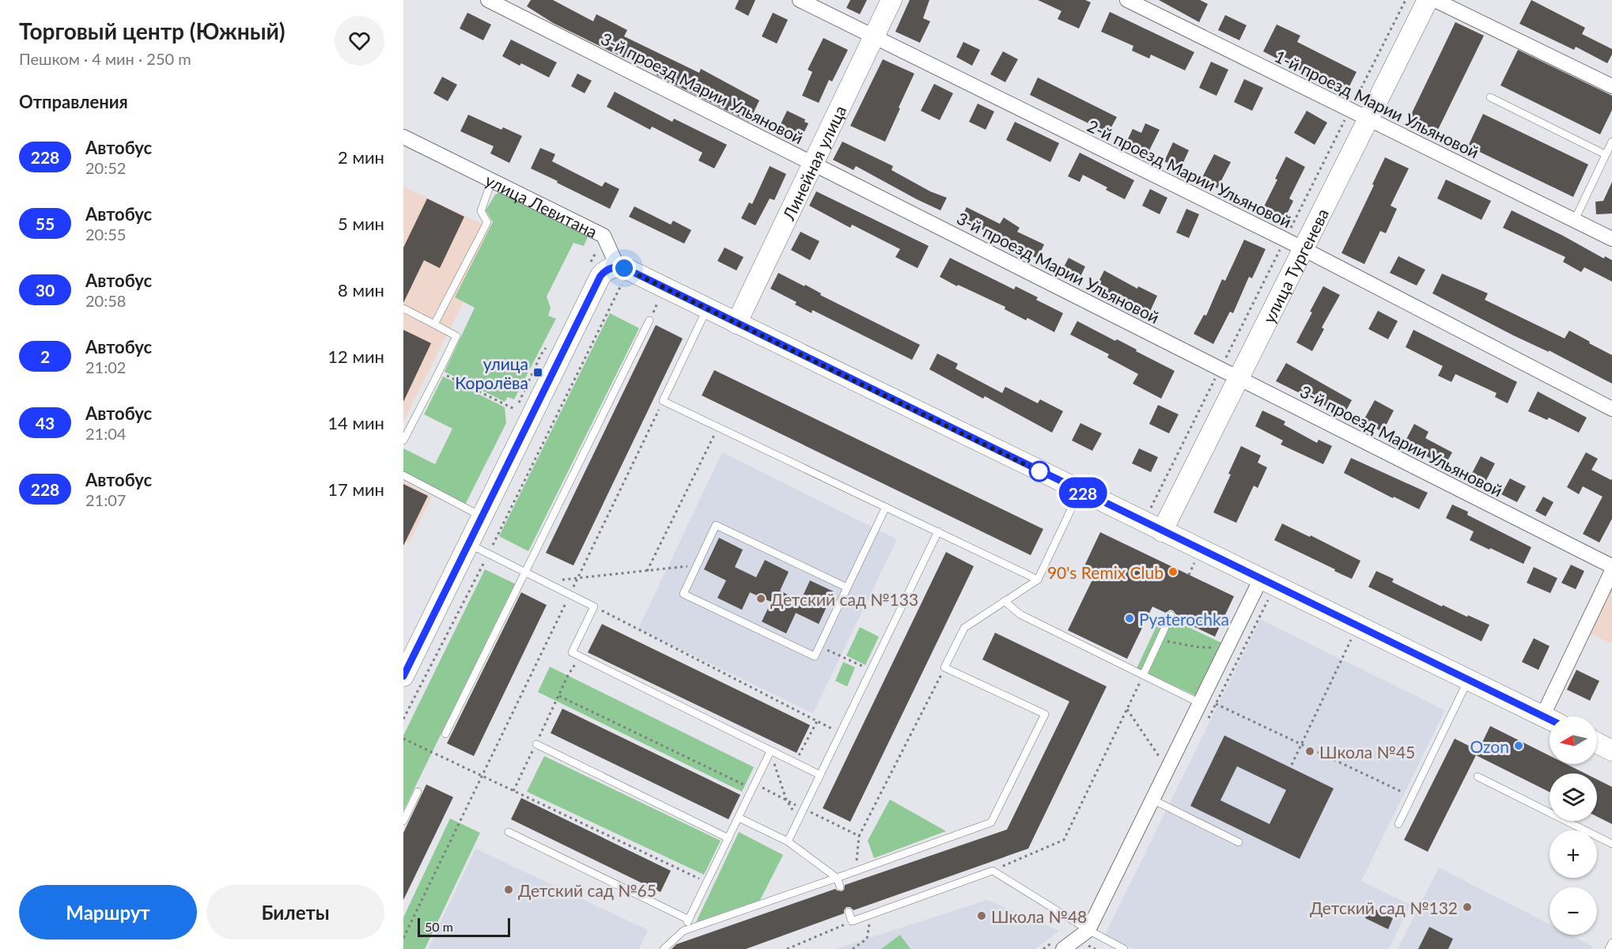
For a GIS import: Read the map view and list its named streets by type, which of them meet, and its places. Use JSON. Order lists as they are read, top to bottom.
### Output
{
  "streets": {
    "main road": ["Линейная улица", "улица Тургенева"],
    "street": [
      "3-й проезд Марии Ульяновой",
      "1-й проезд Марии Ульяновой",
      "2-й проезд Марии Ульяновой",
      "улица Левитана"
    ]
  },
  "crossings": [
    ["3-й проезд Марии Ульяновой", "Линейная улица"],
    ["3-й проезд Марии Ульяновой", "улица Тургенева"],
    ["1-й проезд Марии Ульяновой", "улица Тургенева"],
    ["Линейная улица", "2-й проезд Марии Ульяновой"],
    ["2-й проезд Марии Ульяновой", "улица Тургенева"]
  ],
  "places": {
    "transit": ["улица Королёва"],
    "other": [
      "90's Remix Club",
      "Детский сад №133",
      "Pyaterochka",
      "Ozon",
      "Школа №45",
      "Детский сад №65",
      "Детский сад №132",
      "Школа №48"
    ]
  },
  "lines": ["bus line 228"],
  "scale_bar": "50 m",
  "north": "left",
  "page": {
    "heading": [
      ["Торговый центр (Южный)", "Пешком · 4 мин · 250 m"],
      "Отправления"
    ],
    "on_map": "228",
    "list": [
      {
        "mark": "228",
        "name": "Автобус",
        "note": "20:52",
        "value": "2 мин"
      },
      {
        "mark": "55",
        "name": "Автобус",
        "note": "20:55",
        "value": "5 мин"
      },
      {
        "mark": "30",
        "name": "Автобус",
        "note": "20:58",
        "value": "8 мин"
      },
      {
        "mark": "2",
        "name": "Автобус",
        "note": "21:02",
        "value": "12 мин"
      },
      {
        "mark": "43",
        "name": "Автобус",
        "note": "21:04",
        "value": "14 мин"
      },
      {
        "mark": "228",
        "name": "Автобус",
        "note": "21:07",
        "value": "17 мин"
      }
    ],
    "map_buttons": ["+", "−"],
    "buttons": ["Маршрут", "Билеты"],
    "scale": "50 m"
  }
}
